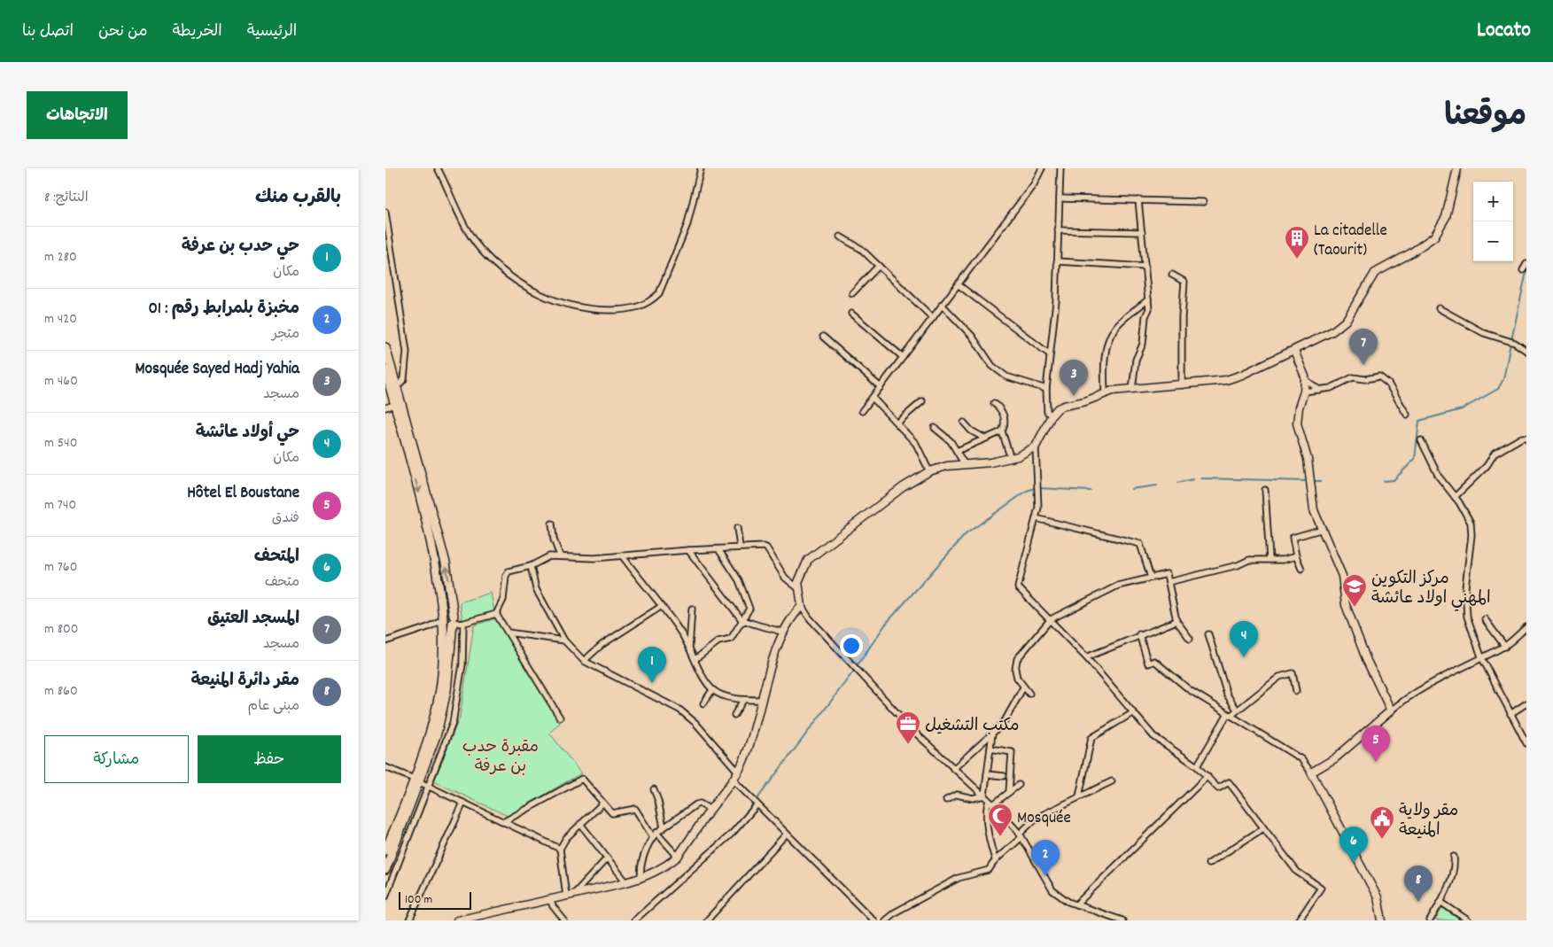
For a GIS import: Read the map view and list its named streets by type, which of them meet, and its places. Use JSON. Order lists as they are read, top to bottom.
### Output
{
  "parks": ["مقبرة حدب بن عرفة"],
  "places": {
    "building": ["La citadelle (Taourit)"],
    "school or university": ["مركز التكوين المهني اولاد عائشة"],
    "office": ["مكتب التشغيل"],
    "mosque": ["Mosquée"],
    "public building": ["مقر ولاية المنيعة"]
  },
  "scale_bar": "100 m",
  "page": {
    "header": "Locato",
    "nav": [
      "الرئيسية",
      "الخريطة",
      "من نحن",
      "اتصل بنا"
    ],
    "title": "موقعنا",
    "buttons": [
      "الاتجاهات",
      ["حفظ", "مشاركة"]
    ],
    "heading": ["بالقرب منك", "النتائج: 8"],
    "map_buttons": ["+", "−"],
    "list": [
      {
        "mark": "1",
        "name": "حي حدب بن عرفة",
        "note": "مكان",
        "value": "280 m"
      },
      {
        "mark": "2",
        "name": "مخبزة بلمرابط رقم : 01",
        "note": "متجر",
        "value": "420 m"
      },
      {
        "mark": "3",
        "name": "Mosquée Sayed Hadj Yahia",
        "note": "مسجد",
        "value": "460 m"
      },
      {
        "mark": "4",
        "name": "حي أولاد عائشة",
        "note": "مكان",
        "value": "540 m"
      },
      {
        "mark": "5",
        "name": "Hôtel El Boustane",
        "note": "فندق",
        "value": "740 m"
      },
      {
        "mark": "6",
        "name": "المتحف",
        "note": "متحف",
        "value": "760 m"
      },
      {
        "mark": "7",
        "name": "المسجد العتيق",
        "note": "مسجد",
        "value": "800 m"
      },
      {
        "mark": "8",
        "name": "مقر دائرة المنيعة",
        "note": "مبنى عام",
        "value": "860 m"
      }
    ],
    "pins": [
      "7",
      "3",
      "4",
      "1",
      "5",
      "6",
      "2",
      "8"
    ],
    "scale": "100 m"
  }
}
